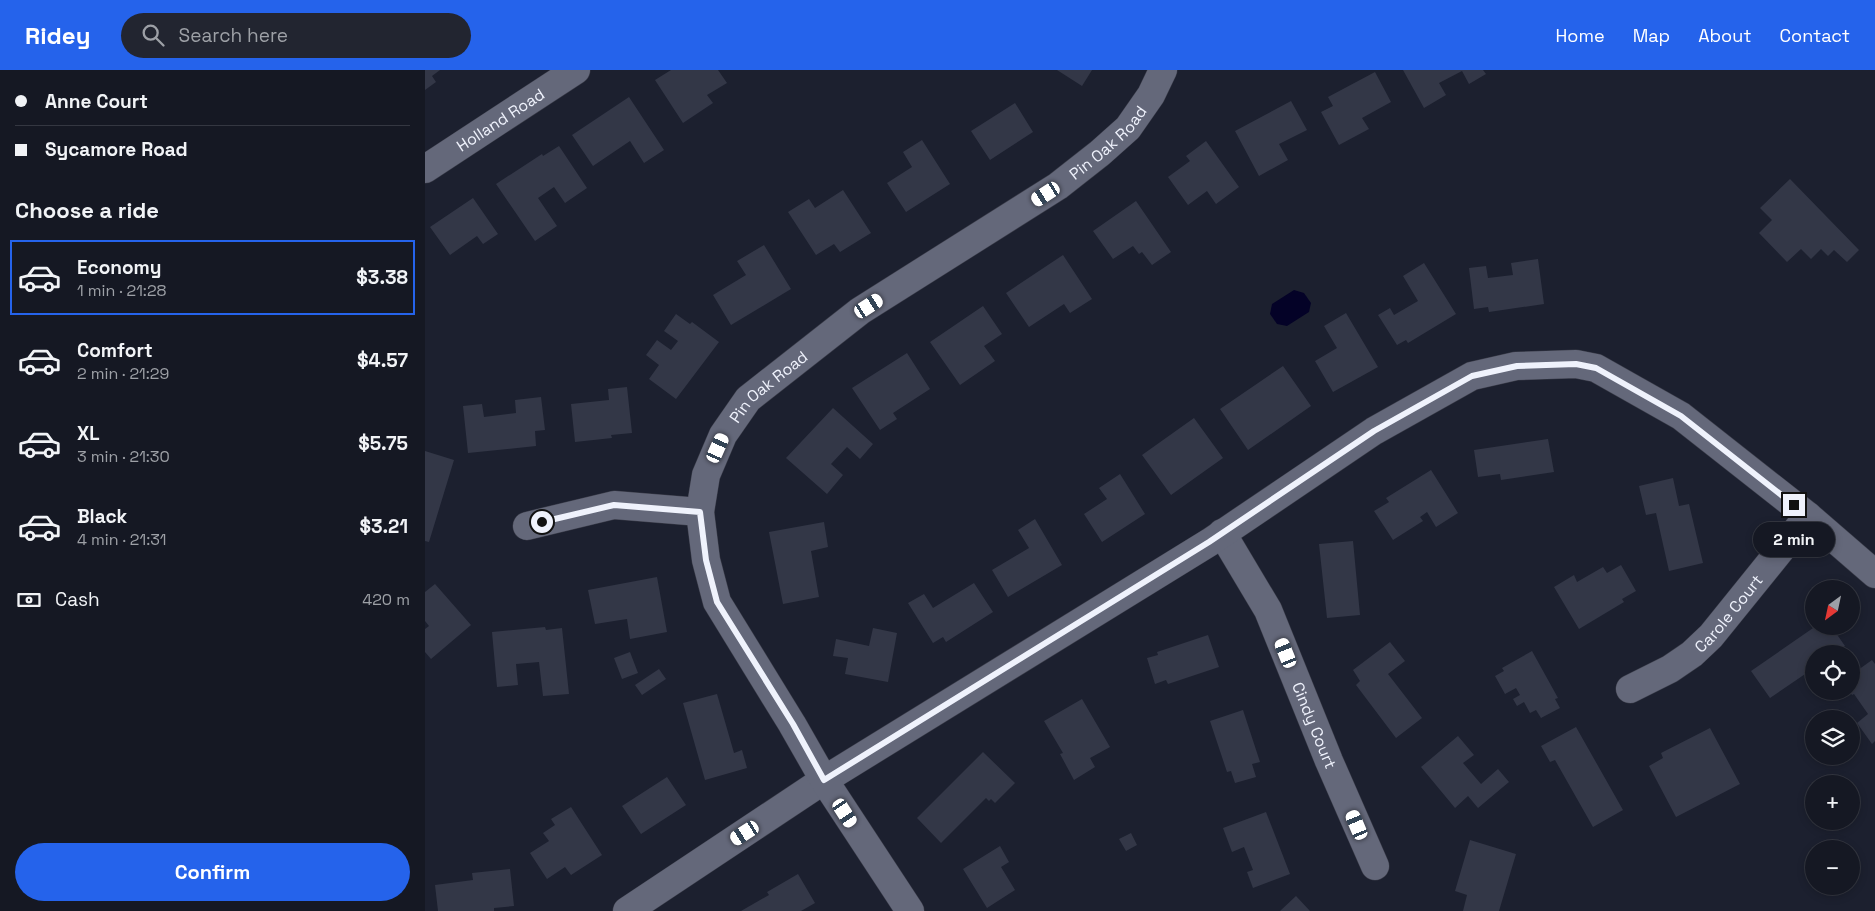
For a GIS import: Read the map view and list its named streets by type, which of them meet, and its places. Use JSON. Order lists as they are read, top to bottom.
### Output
{
  "streets": {
    "street": [
      "Holland Road",
      "Pin Oak Road",
      "Carole Court",
      "Cindy Court"
    ]
  },
  "north": "bottom left",
  "page": {
    "header": "Ridey",
    "search": "Search here",
    "nav": [
      "Home",
      "Map",
      "About",
      "Contact"
    ],
    "banner": ["Anne Court", "Sycamore Road"],
    "heading": "Choose a ride",
    "list": [
      {
        "name": "Economy",
        "note": "1 min · 21:28",
        "value": "$3.38"
      },
      {
        "name": "Comfort",
        "note": "2 min · 21:29",
        "value": "$4.57"
      },
      {
        "name": "XL",
        "note": "3 min · 21:30",
        "value": "$5.75"
      },
      {
        "name": "Black",
        "note": "4 min · 21:31",
        "value": "$3.21"
      }
    ],
    "bubble": "2 min",
    "pay": ["Cash", "420 m"],
    "map_buttons": ["+", "−"],
    "buttons": "Confirm"
  }
}
